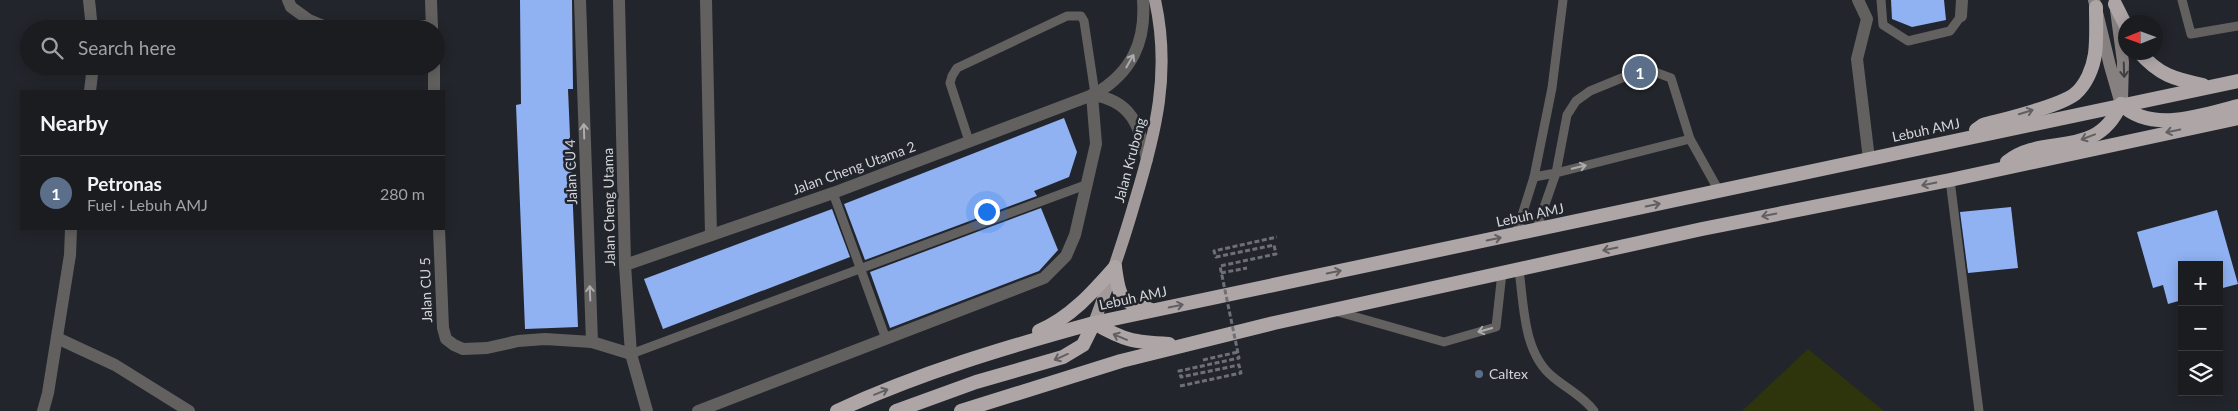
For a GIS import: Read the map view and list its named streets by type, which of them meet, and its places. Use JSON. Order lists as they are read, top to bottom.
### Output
{
  "streets": {
    "highway": ["Lebuh AMJ"],
    "main road": ["Jalan Krubong"],
    "street": [
      "Jalan Cheng Utama 2",
      "Jalan CU 4",
      "Jalan Cheng Utama",
      "Jalan CU 5"
    ]
  },
  "crossings": [
    ["Lebuh AMJ", "Jalan Krubong"],
    ["Jalan Cheng Utama 2", "Jalan Cheng Utama"],
    ["Jalan CU 4", "Jalan CU 5"]
  ],
  "one_way": ["Jalan CU 4"],
  "places": ["Caltex"],
  "north": "left",
  "page": {
    "search": "Search here",
    "pins": "1",
    "heading": "Nearby",
    "list": [
      {
        "mark": "1",
        "name": "Petronas",
        "note": "Fuel · Lebuh AMJ",
        "value": "280 m"
      }
    ],
    "map_buttons": ["+", "−"]
  }
}
